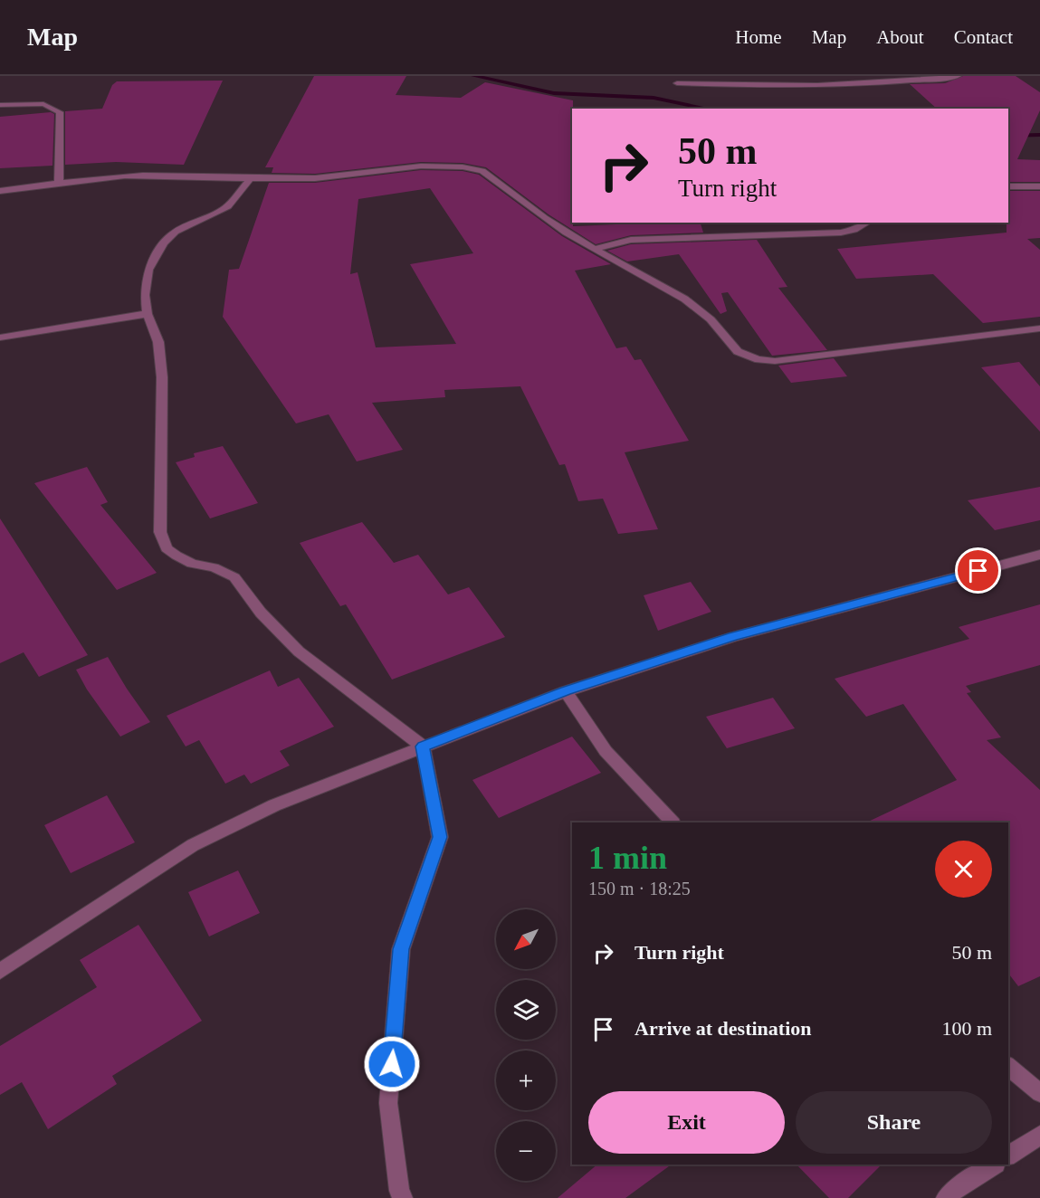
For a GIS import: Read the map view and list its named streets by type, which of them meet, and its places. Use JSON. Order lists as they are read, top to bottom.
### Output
{
  "north": "bottom left",
  "page": {
    "header": "Map",
    "nav": [
      "Home",
      "Map",
      "About",
      "Contact"
    ],
    "turn": ["50 m", "Turn right"],
    "heading": ["1 min", "150 m · 18:25"],
    "map_buttons": ["+", "−"],
    "list": [
      {
        "name": "Turn right",
        "value": "50 m"
      },
      {
        "name": "Arrive at destination",
        "value": "100 m"
      }
    ],
    "buttons": ["Exit", "Share"]
  }
}
